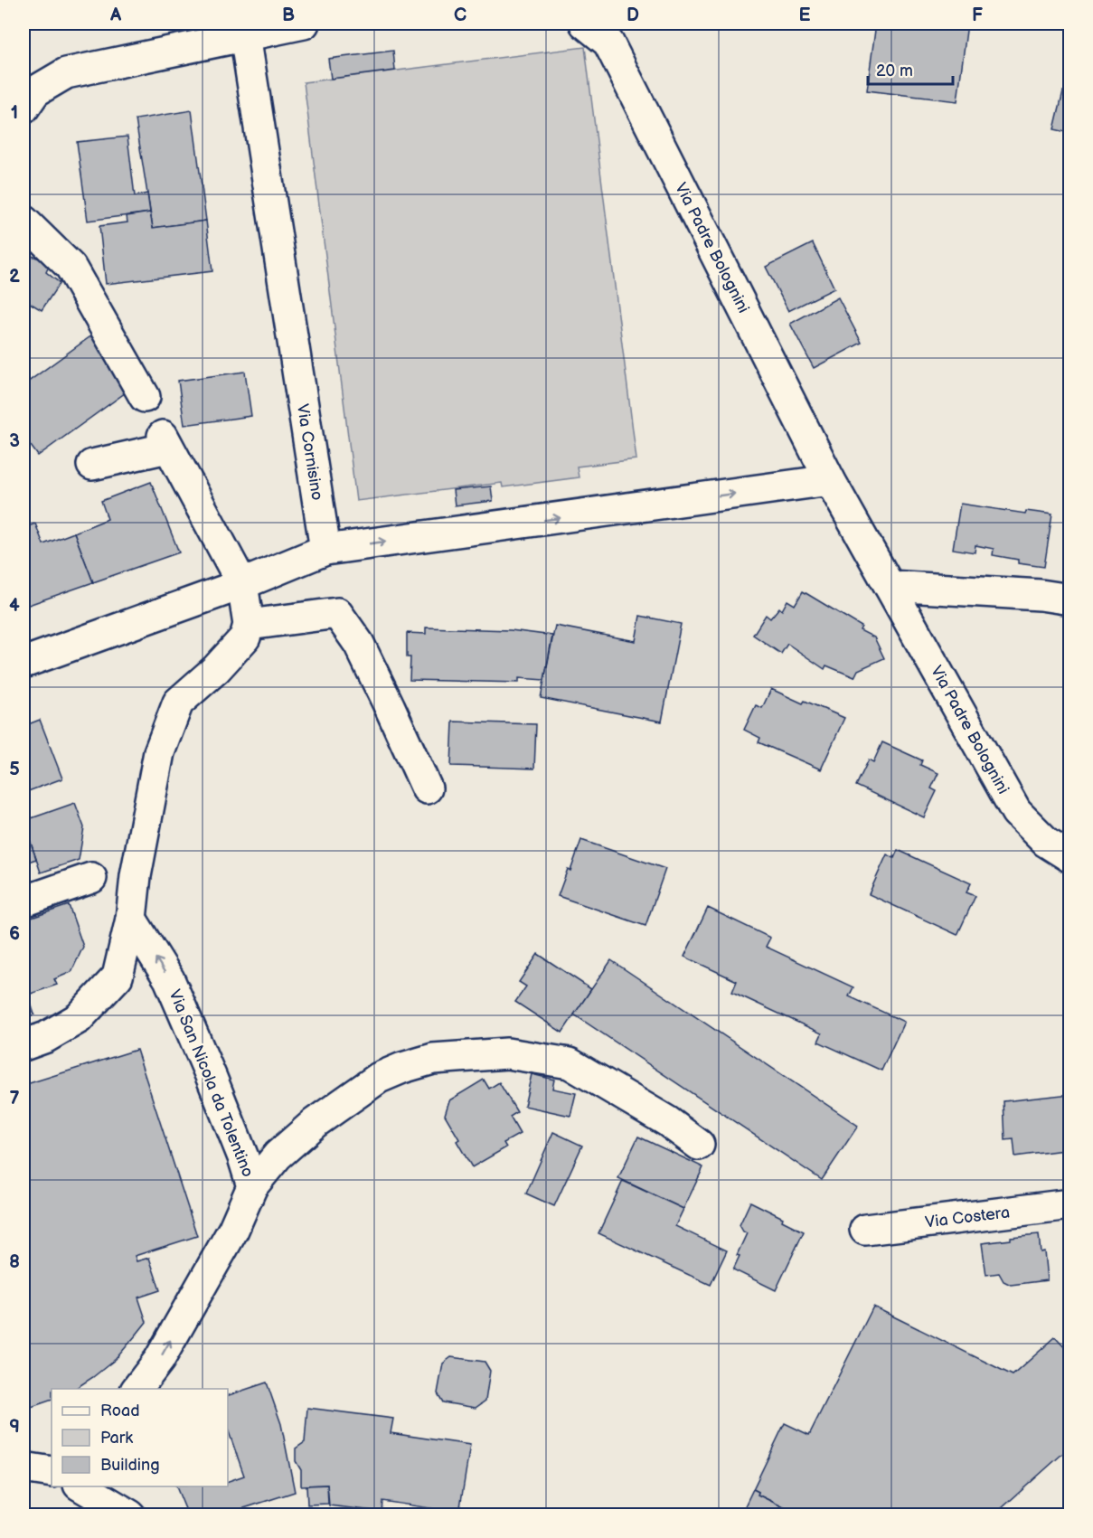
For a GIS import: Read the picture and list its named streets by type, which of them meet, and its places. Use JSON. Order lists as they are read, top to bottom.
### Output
{
  "streets": {
    "street": [
      "Via Padre Bolognini",
      "Via Cornisino",
      "Via San Nicola da Tolentino",
      "Via Costera"
    ]
  },
  "one_way": ["Via San Nicola da Tolentino"],
  "legend": ["Road", "Park", "Building"],
  "scale_bar": "20 m",
  "grid": {
    "columns": [
      "A",
      "B",
      "C",
      "D",
      "E",
      "F"
    ],
    "rows": [
      "1",
      "2",
      "3",
      "4",
      "5",
      "6",
      "7",
      "8",
      "9"
    ]
  }
}
